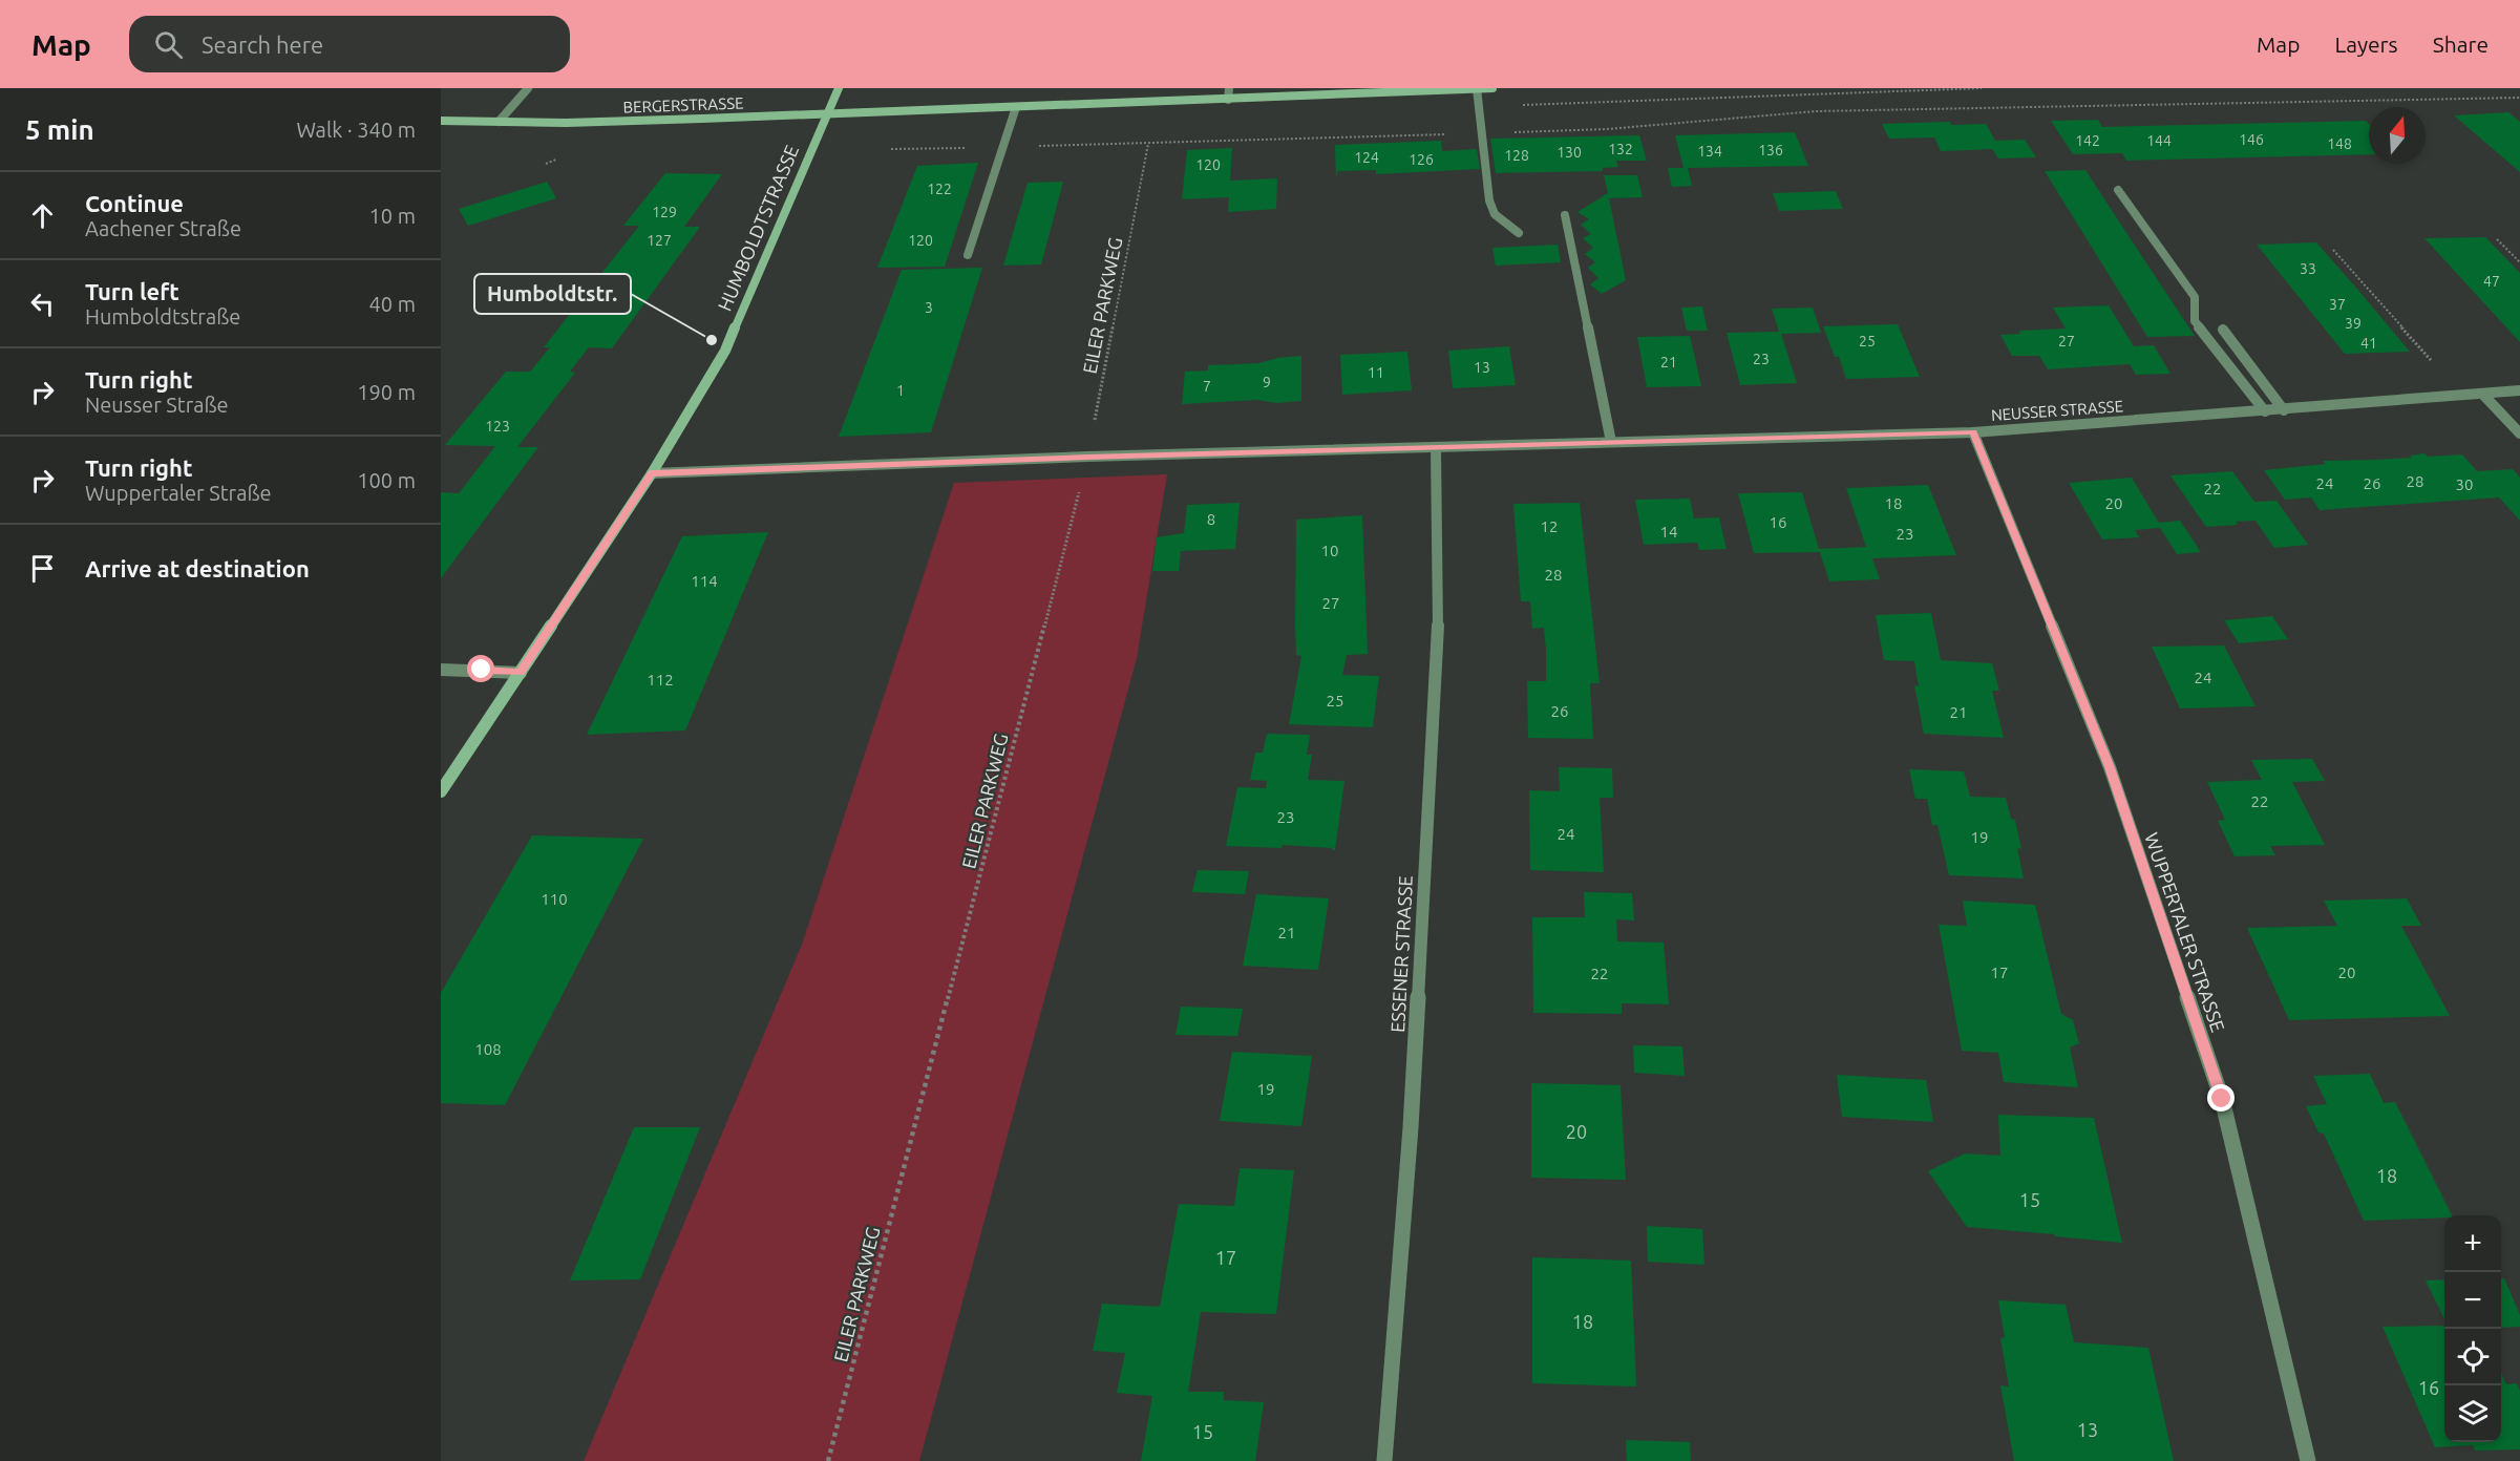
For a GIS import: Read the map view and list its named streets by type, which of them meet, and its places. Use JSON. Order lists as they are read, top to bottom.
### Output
{
  "streets": {
    "street": [
      "BERGERSTRASSE",
      "HUMBOLDTSTRASSE",
      "NEUSSER STRASSE",
      "WUPPERTALER STRASSE",
      "ESSENER STRASSE"
    ],
    "path": ["EILER PARKWEG"]
  },
  "crossings": [
    ["BERGERSTRASSE", "HUMBOLDTSTRASSE"],
    ["HUMBOLDTSTRASSE", "NEUSSER STRASSE"],
    ["EILER PARKWEG", "NEUSSER STRASSE"],
    ["NEUSSER STRASSE", "WUPPERTALER STRASSE"],
    ["NEUSSER STRASSE", "ESSENER STRASSE"]
  ],
  "places": ["Humboldtstr."],
  "house_numbers": [
    "146",
    "142",
    "144",
    "148",
    "132",
    "136",
    "134",
    "130",
    "128",
    "124",
    "126",
    "120",
    "122",
    "129",
    "127",
    "120",
    "33",
    "47",
    "37",
    "3",
    "39",
    "25",
    "27",
    "41",
    "23",
    "21",
    "13",
    "11",
    "9",
    "7",
    "1",
    "123",
    "28",
    "24",
    "26",
    "30",
    "22",
    "18",
    "20",
    "8",
    "16",
    "12",
    "14",
    "23",
    "10",
    "28",
    "114",
    "27",
    "24",
    "112",
    "25",
    "26",
    "21",
    "22",
    "23",
    "24",
    "19",
    "110",
    "21",
    "17",
    "20",
    "22",
    "108",
    "19",
    "20",
    "18",
    "15",
    "17",
    "18",
    "16",
    "13",
    "15"
  ],
  "north": "top",
  "page": {
    "header": "Map",
    "search": "Search here",
    "nav": ["Map", "Layers", "Share"],
    "heading": ["5 min", "Walk · 340 m"],
    "list": [
      ["Continue", "Aachener Straße", "10 m"],
      ["Turn left", "Humboldtstraße", "40 m"],
      ["Turn right", "Neusser Straße", "190 m"],
      ["Turn right", "Wuppertaler Straße", "100 m"],
      "Arrive at destination"
    ],
    "map_buttons": ["+", "−"]
  }
}
